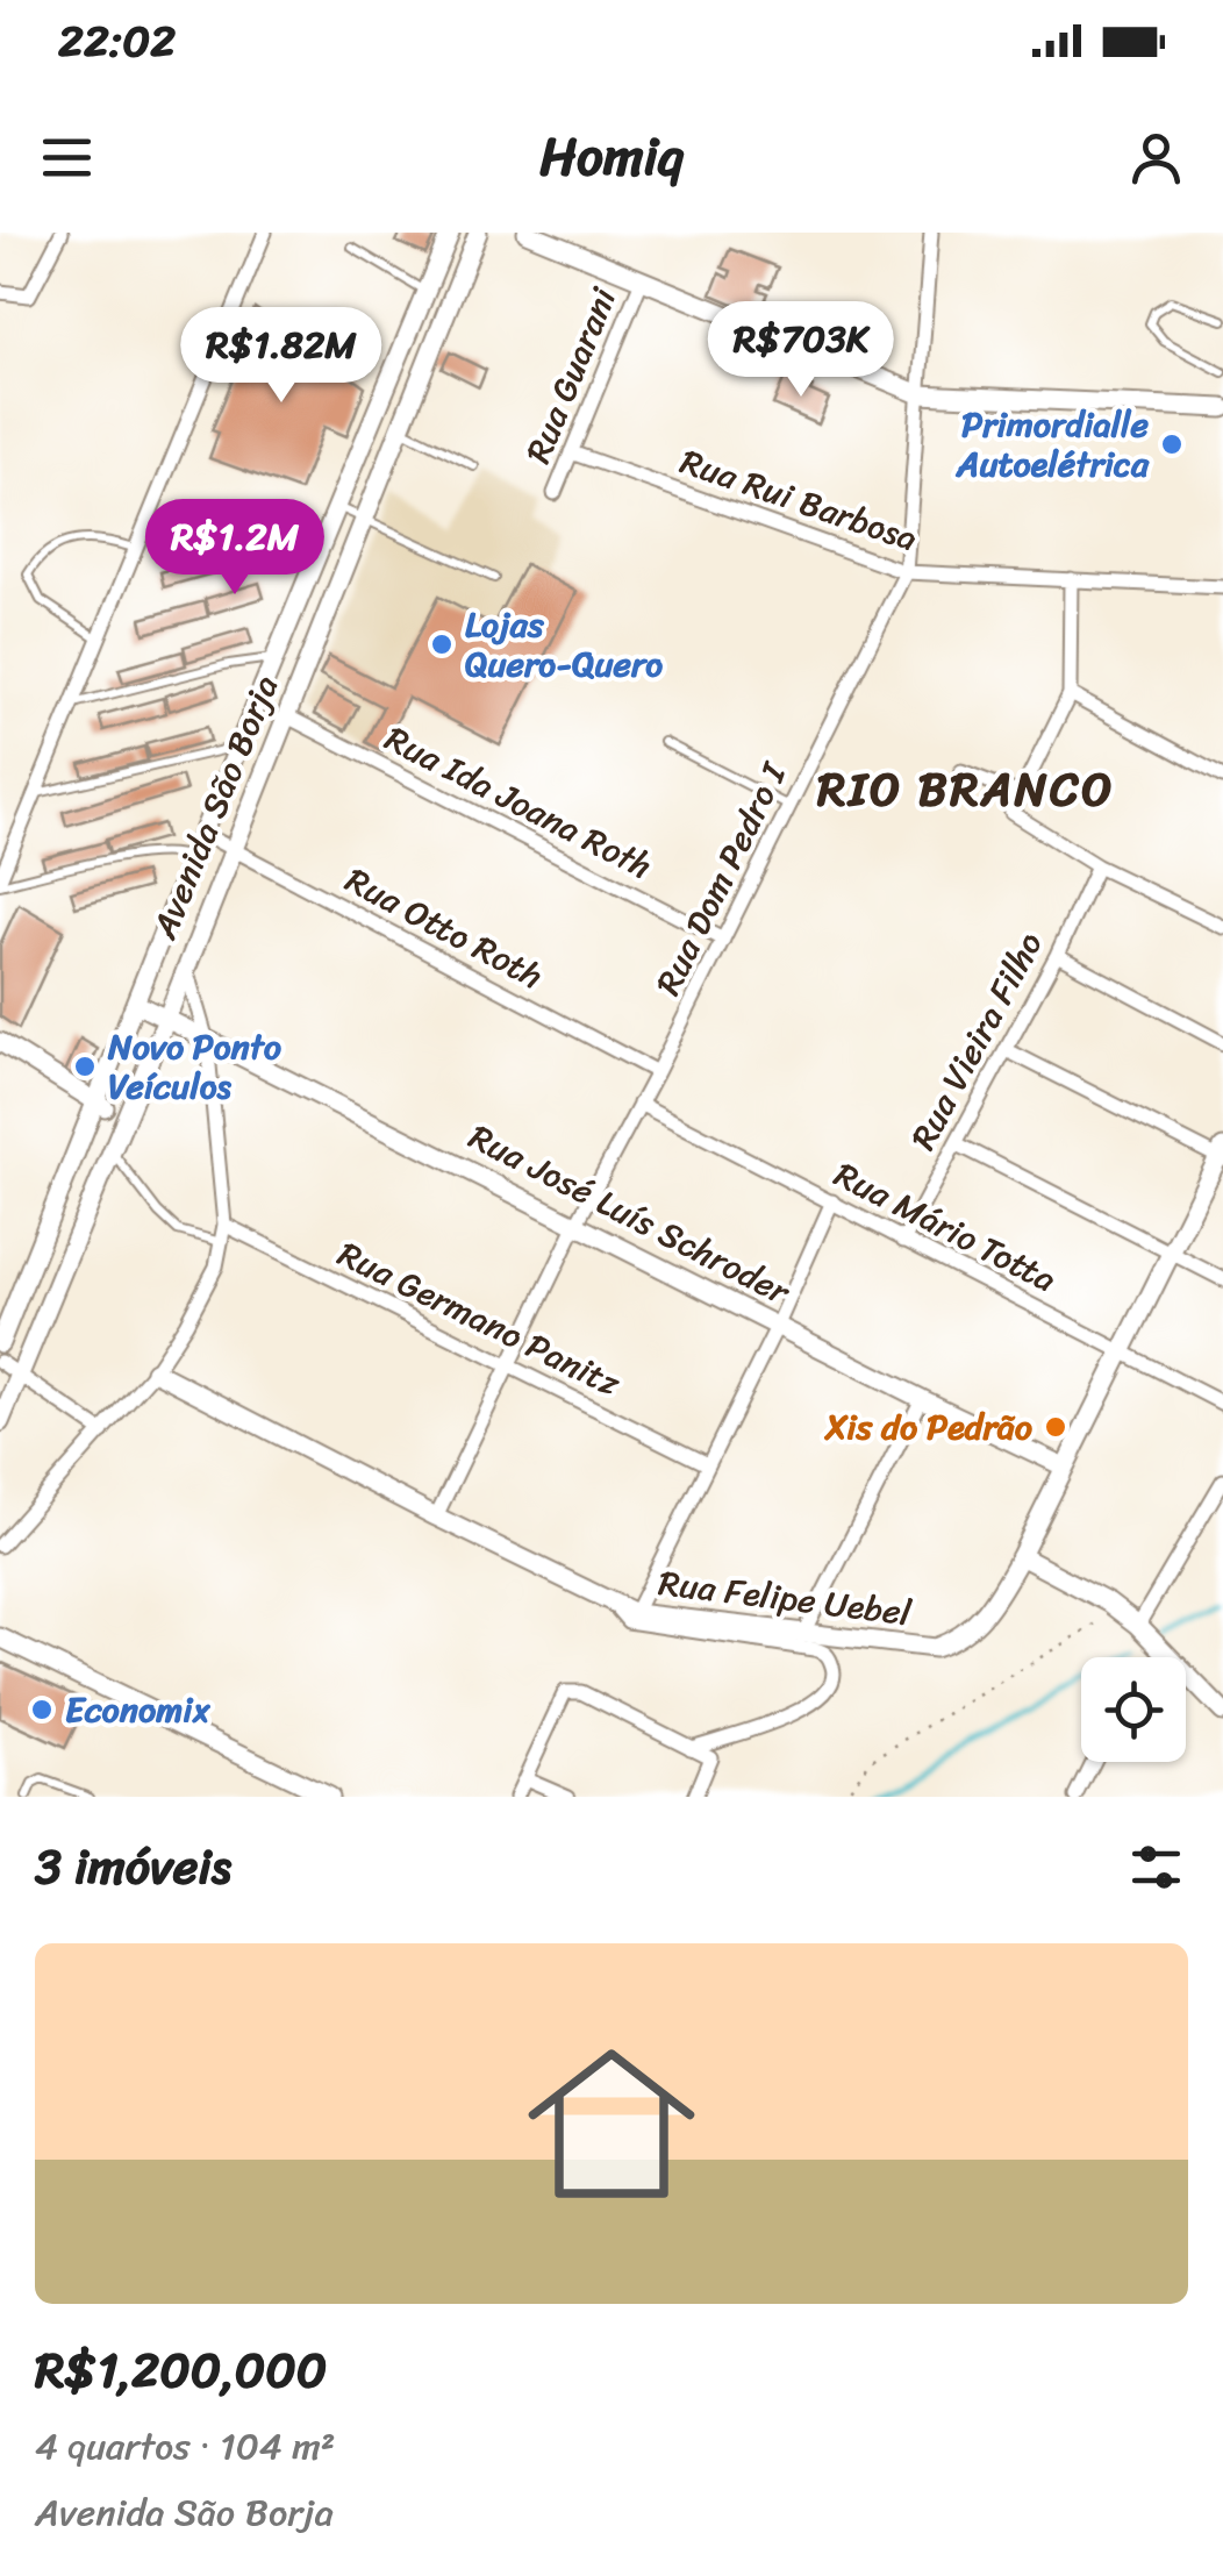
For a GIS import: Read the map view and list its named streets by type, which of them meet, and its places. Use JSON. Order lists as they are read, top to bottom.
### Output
{
  "streets": {
    "street": [
      "Rua Guarani",
      "Rua Rui Barbosa",
      "Rua Ida Joana Roth",
      "Avenida São Borja",
      "Rua Dom Pedro I",
      "Rua Otto Roth",
      "Rua Vieira Filho",
      "Rua José Luís Schroder",
      "Rua Mário Totta",
      "Rua Germano Panitz",
      "Rua Felipe Uebel"
    ]
  },
  "crossings": [
    ["Rua Guarani", "Rua Rui Barbosa"],
    ["Rua Rui Barbosa", "Rua Dom Pedro I"],
    ["Rua Ida Joana Roth", "Avenida São Borja"],
    ["Rua Ida Joana Roth", "Rua Dom Pedro I"],
    ["Avenida São Borja", "Rua Otto Roth"],
    ["Avenida São Borja", "Rua José Luís Schroder"],
    ["Rua Dom Pedro I", "Rua Otto Roth"],
    ["Rua Dom Pedro I", "Rua José Luís Schroder"],
    ["Rua Dom Pedro I", "Rua Mário Totta"],
    ["Rua Dom Pedro I", "Rua Germano Panitz"],
    ["Rua Dom Pedro I", "Rua Felipe Uebel"],
    ["Rua Vieira Filho", "Rua Mário Totta"],
    ["Rua José Luís Schroder", "Rua Felipe Uebel"],
    ["Rua Mário Totta", "Rua Felipe Uebel"]
  ],
  "districts": ["RIO BRANCO"],
  "places": [
    "Primordialle Autoelétrica",
    "Lojas Quero-Quero",
    "Novo Ponto Veículos",
    "Xis do Pedrão",
    "Economix"
  ],
  "page": {
    "status": "22:02",
    "header": "Homiq",
    "price": ["R$703K", "R$1.82M", "R$1.2M"],
    "heading": "3 imóveis",
    "list": [
      {
        "name": "R$1,200,000",
        "note": "4 quartos · 104 m² · Avenida São Borja"
      }
    ]
  }
}
